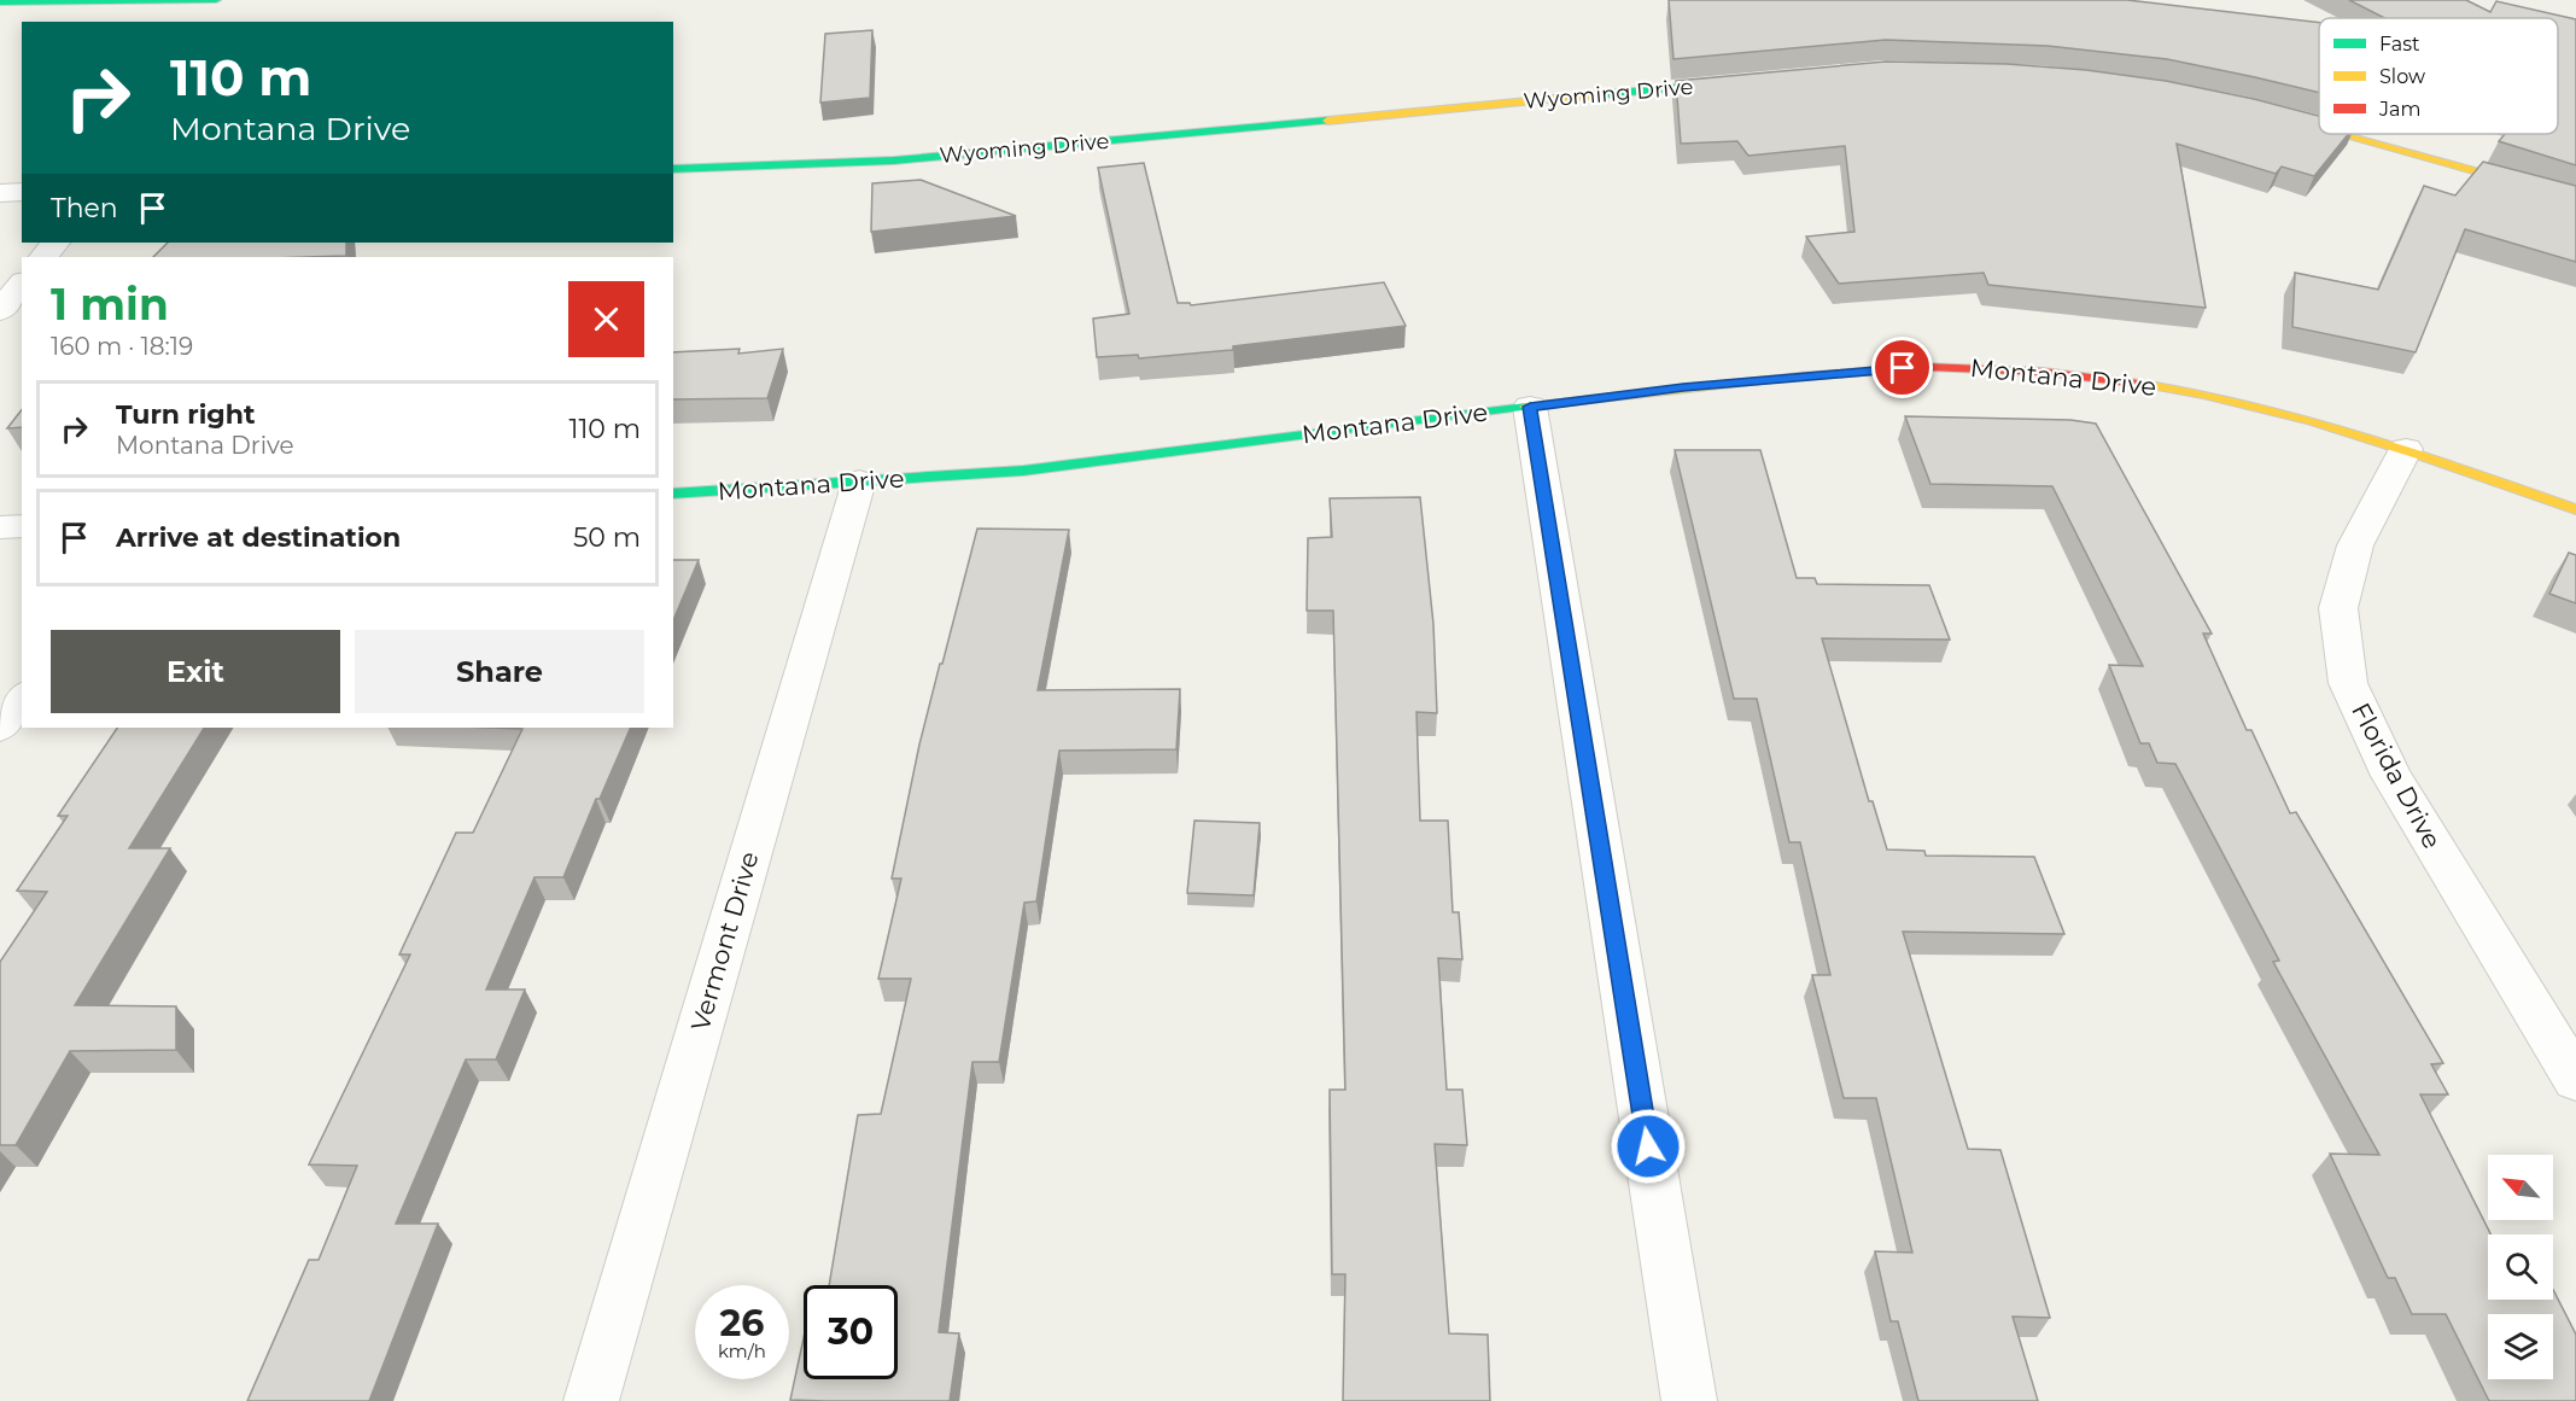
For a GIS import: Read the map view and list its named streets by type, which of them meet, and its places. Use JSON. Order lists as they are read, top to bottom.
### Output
{
  "streets": {
    "main road": ["Wyoming Drive", "Montana Drive"],
    "street": ["Florida Drive", "Vermont Drive"]
  },
  "crossings": [
    ["Montana Drive", "Florida Drive"],
    ["Montana Drive", "Vermont Drive"]
  ],
  "legend": ["Fast", "Slow", "Jam"],
  "north": "top left",
  "page": {
    "turn": ["110 m", "Montana Drive"],
    "then": "Then",
    "heading": ["1 min", "160 m · 18:19"],
    "list": [
      {
        "name": "Turn right",
        "note": "Montana Drive",
        "value": "110 m"
      },
      {
        "name": "Arrive at destination",
        "value": "50 m"
      }
    ],
    "buttons": ["Exit", "Share"],
    "speed": "26 km/h",
    "limit": "30"
  }
}
